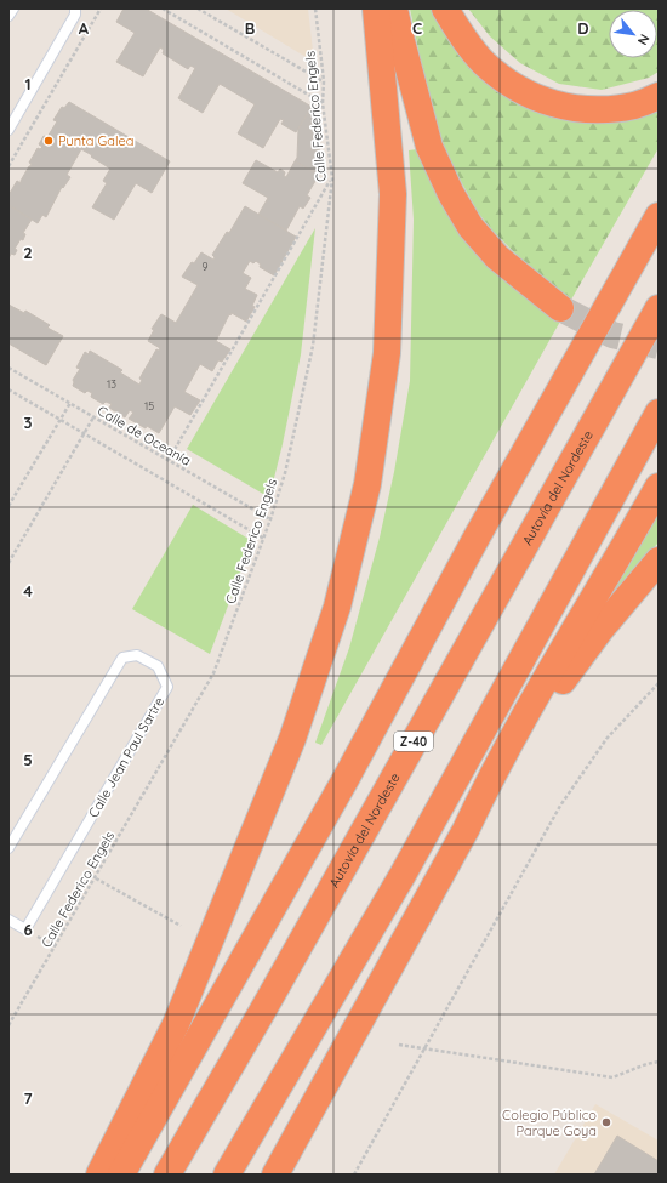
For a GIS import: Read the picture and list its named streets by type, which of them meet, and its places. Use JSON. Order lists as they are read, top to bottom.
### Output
{
  "streets": {
    "highway": ["Autovía del Nordeste", "Z-40"],
    "lane": ["Calle Jean Paul Sartre"],
    "path": ["Calle Federico Engels", "Calle de Oceanía"]
  },
  "crossings": [
    ["Calle Federico Engels", "Calle de Oceanía"]
  ],
  "places": ["Punta Galea", "Colegio Público Parque Goya"],
  "house_numbers": ["9", "13", "15"],
  "north": "bottom right",
  "grid": {
    "columns": [
      "A",
      "B",
      "C",
      "D"
    ],
    "rows": [
      "1",
      "2",
      "3",
      "4",
      "5",
      "6",
      "7"
    ]
  }
}
